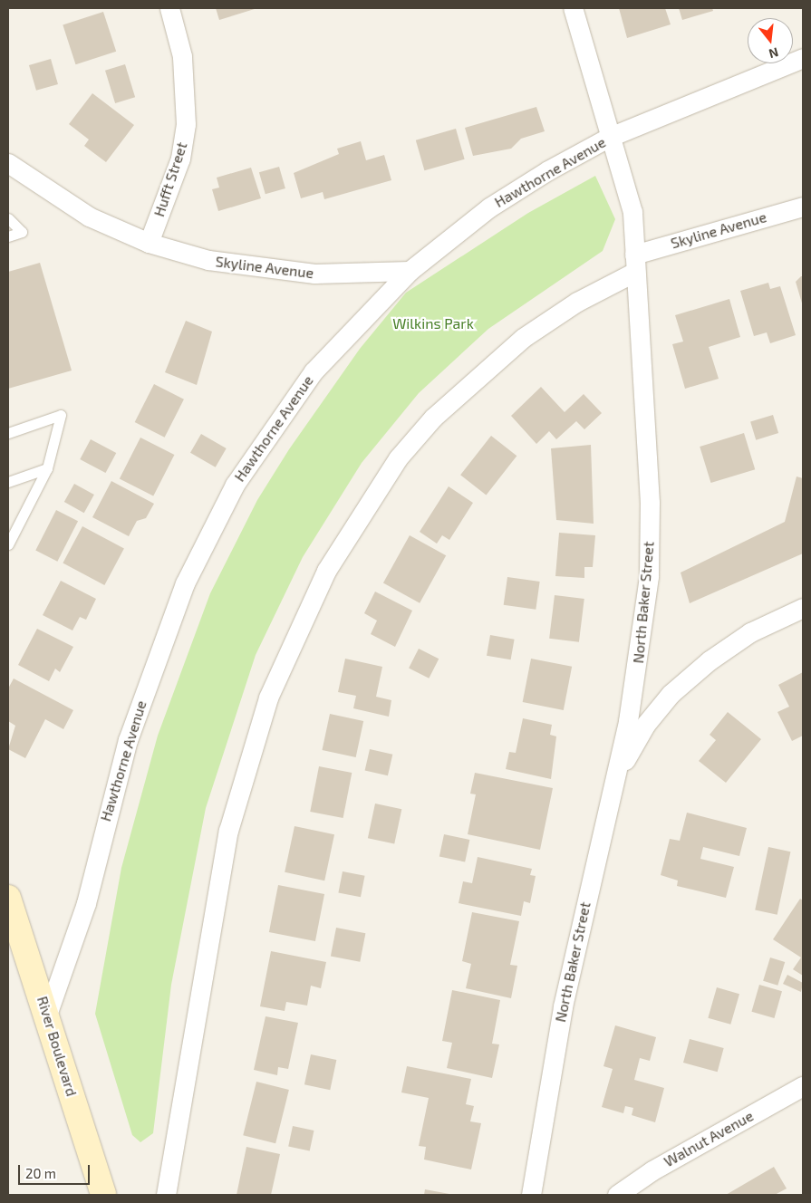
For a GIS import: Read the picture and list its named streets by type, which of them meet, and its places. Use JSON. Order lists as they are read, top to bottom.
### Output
{
  "streets": {
    "main road": ["River Boulevard"],
    "street": [
      "Hawthorne Avenue",
      "Hufft Street",
      "Skyline Avenue",
      "North Baker Street",
      "Walnut Avenue"
    ]
  },
  "crossings": [
    ["Hawthorne Avenue", "Skyline Avenue"],
    ["Hawthorne Avenue", "North Baker Street"],
    ["Hawthorne Avenue", "River Boulevard"],
    ["Hufft Street", "Skyline Avenue"],
    ["Skyline Avenue", "North Baker Street"]
  ],
  "parks": ["Wilkins Park"],
  "scale_bar": "20 m",
  "north": "bottom"
}
